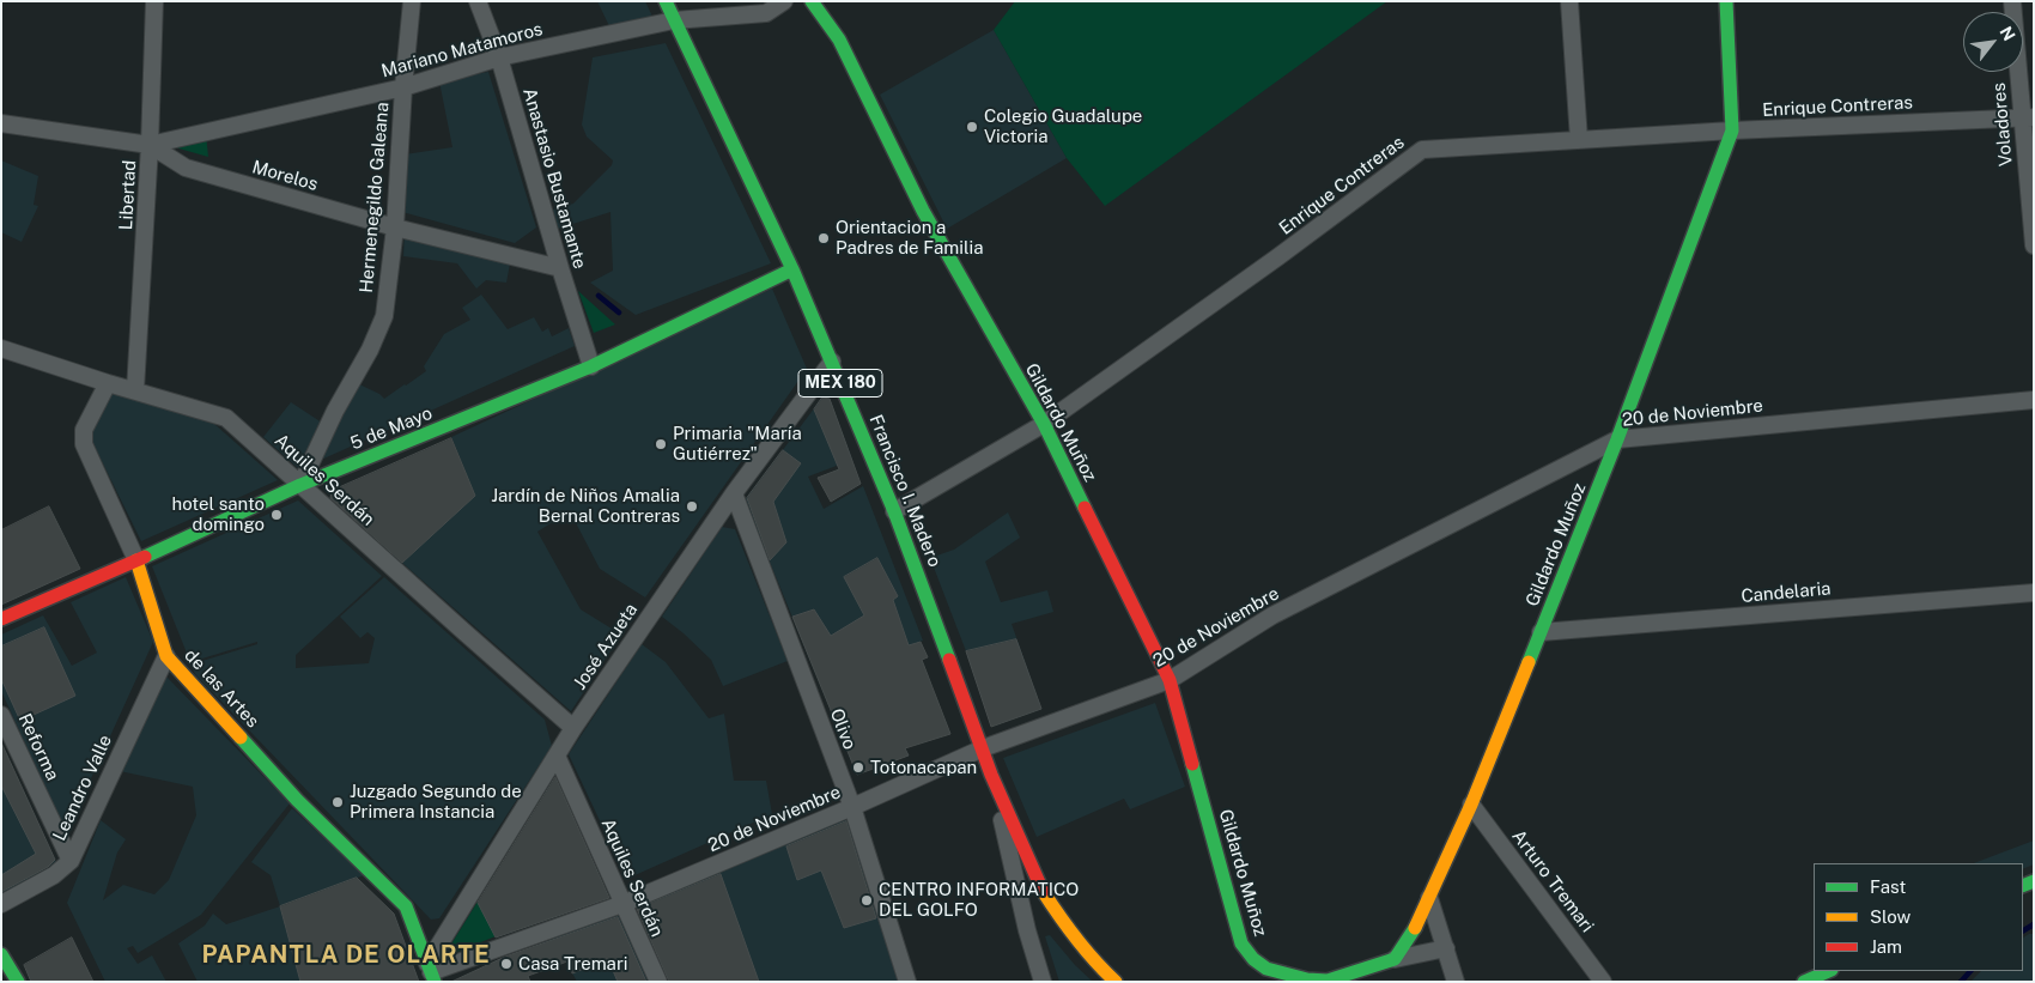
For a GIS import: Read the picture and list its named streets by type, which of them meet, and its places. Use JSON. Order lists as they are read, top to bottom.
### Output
{
  "streets": {
    "street": [
      "Mariano Matamoros",
      "Enrique Contreras",
      "Voladores",
      "Morelos",
      "Anastasio Bustamante",
      "Libertad",
      "Hermenegildo Galeana",
      "MEX 180",
      "20 de Noviembre",
      "Gildardo Muñoz",
      "5 de Mayo",
      "Aquiles Serdán",
      "Francisco I. Madero",
      "Candelaria",
      "José Azueta",
      "de las Artes",
      "Olivo",
      "Reforma",
      "Leandro Valle",
      "Arturo Tremari"
    ]
  },
  "crossings": [
    ["Mariano Matamoros", "Morelos"],
    ["Mariano Matamoros", "Anastasio Bustamante"],
    ["Mariano Matamoros", "Libertad"],
    ["Mariano Matamoros", "Hermenegildo Galeana"],
    ["Mariano Matamoros", "Francisco I. Madero"],
    ["Enrique Contreras", "Voladores"],
    ["Enrique Contreras", "Gildardo Muñoz"],
    ["Enrique Contreras", "Francisco I. Madero"],
    ["Morelos", "Anastasio Bustamante"],
    ["Morelos", "Libertad"],
    ["Morelos", "Hermenegildo Galeana"],
    ["Anastasio Bustamante", "5 de Mayo"],
    ["Libertad", "Aquiles Serdán"],
    ["Hermenegildo Galeana", "5 de Mayo"],
    ["Hermenegildo Galeana", "Aquiles Serdán"],
    ["MEX 180", "Francisco I. Madero"],
    ["20 de Noviembre", "Gildardo Muñoz"],
    ["20 de Noviembre", "Aquiles Serdán"],
    ["20 de Noviembre", "Francisco I. Madero"],
    ["20 de Noviembre", "José Azueta"],
    ["20 de Noviembre", "de las Artes"],
    ["20 de Noviembre", "Olivo"],
    ["Gildardo Muñoz", "Candelaria"],
    ["Gildardo Muñoz", "Arturo Tremari"],
    ["5 de Mayo", "Aquiles Serdán"],
    ["5 de Mayo", "Francisco I. Madero"],
    ["5 de Mayo", "de las Artes"],
    ["Aquiles Serdán", "José Azueta"],
    ["Aquiles Serdán", "de las Artes"],
    ["Francisco I. Madero", "José Azueta"],
    ["José Azueta", "de las Artes"],
    ["José Azueta", "Olivo"],
    ["de las Artes", "Leandro Valle"],
    ["Reforma", "Leandro Valle"]
  ],
  "districts": ["PAPANTLA DE OLARTE"],
  "places": [
    "Colegio Guadalupe Victoria",
    "Orientacion a Padres de Familia",
    "Primaria \"María Gutiérrez\"",
    "Jardín de Niños Amalia Bernal Contreras",
    "hotel santo domingo",
    "Totonacapan",
    "Juzgado Segundo de Primera Instancia",
    "CENTRO INFORMATICO DEL GOLFO",
    "Casa Tremari"
  ],
  "legend": ["Fast", "Slow", "Jam"],
  "north": "top right"
}
